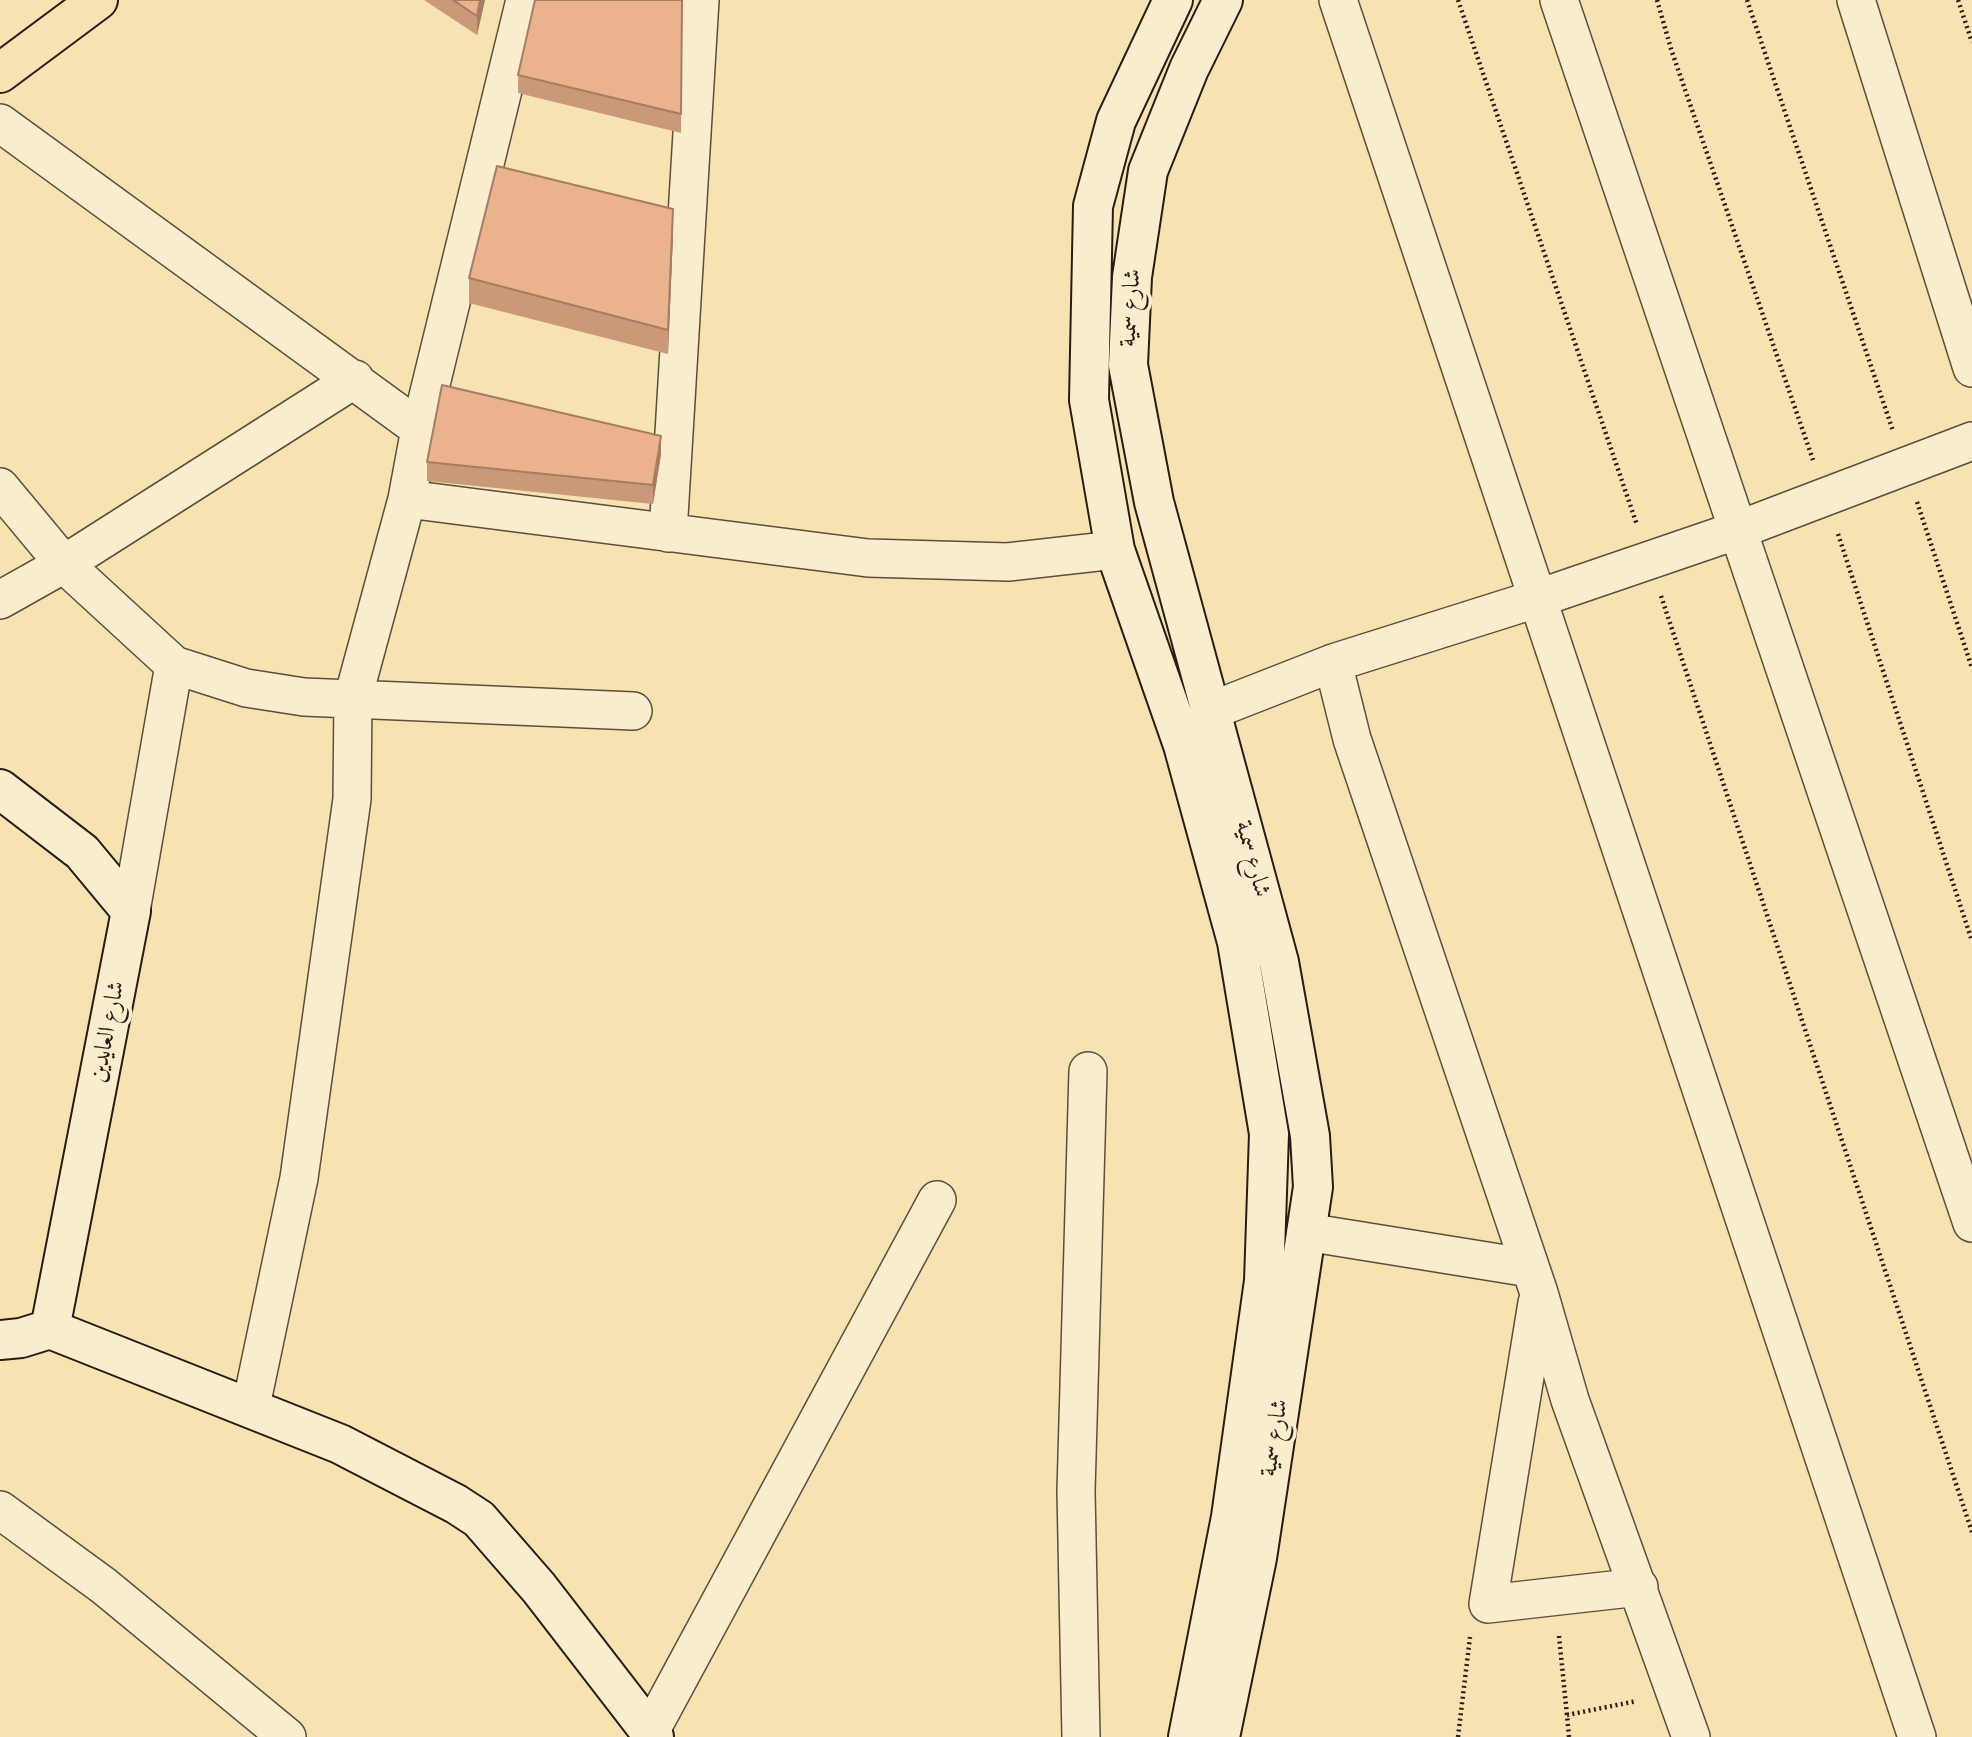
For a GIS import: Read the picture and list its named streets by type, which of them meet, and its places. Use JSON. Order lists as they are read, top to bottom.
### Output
{
  "streets": {
    "street": ["شارع سمية", "شارع العايدين"]
  }
}
